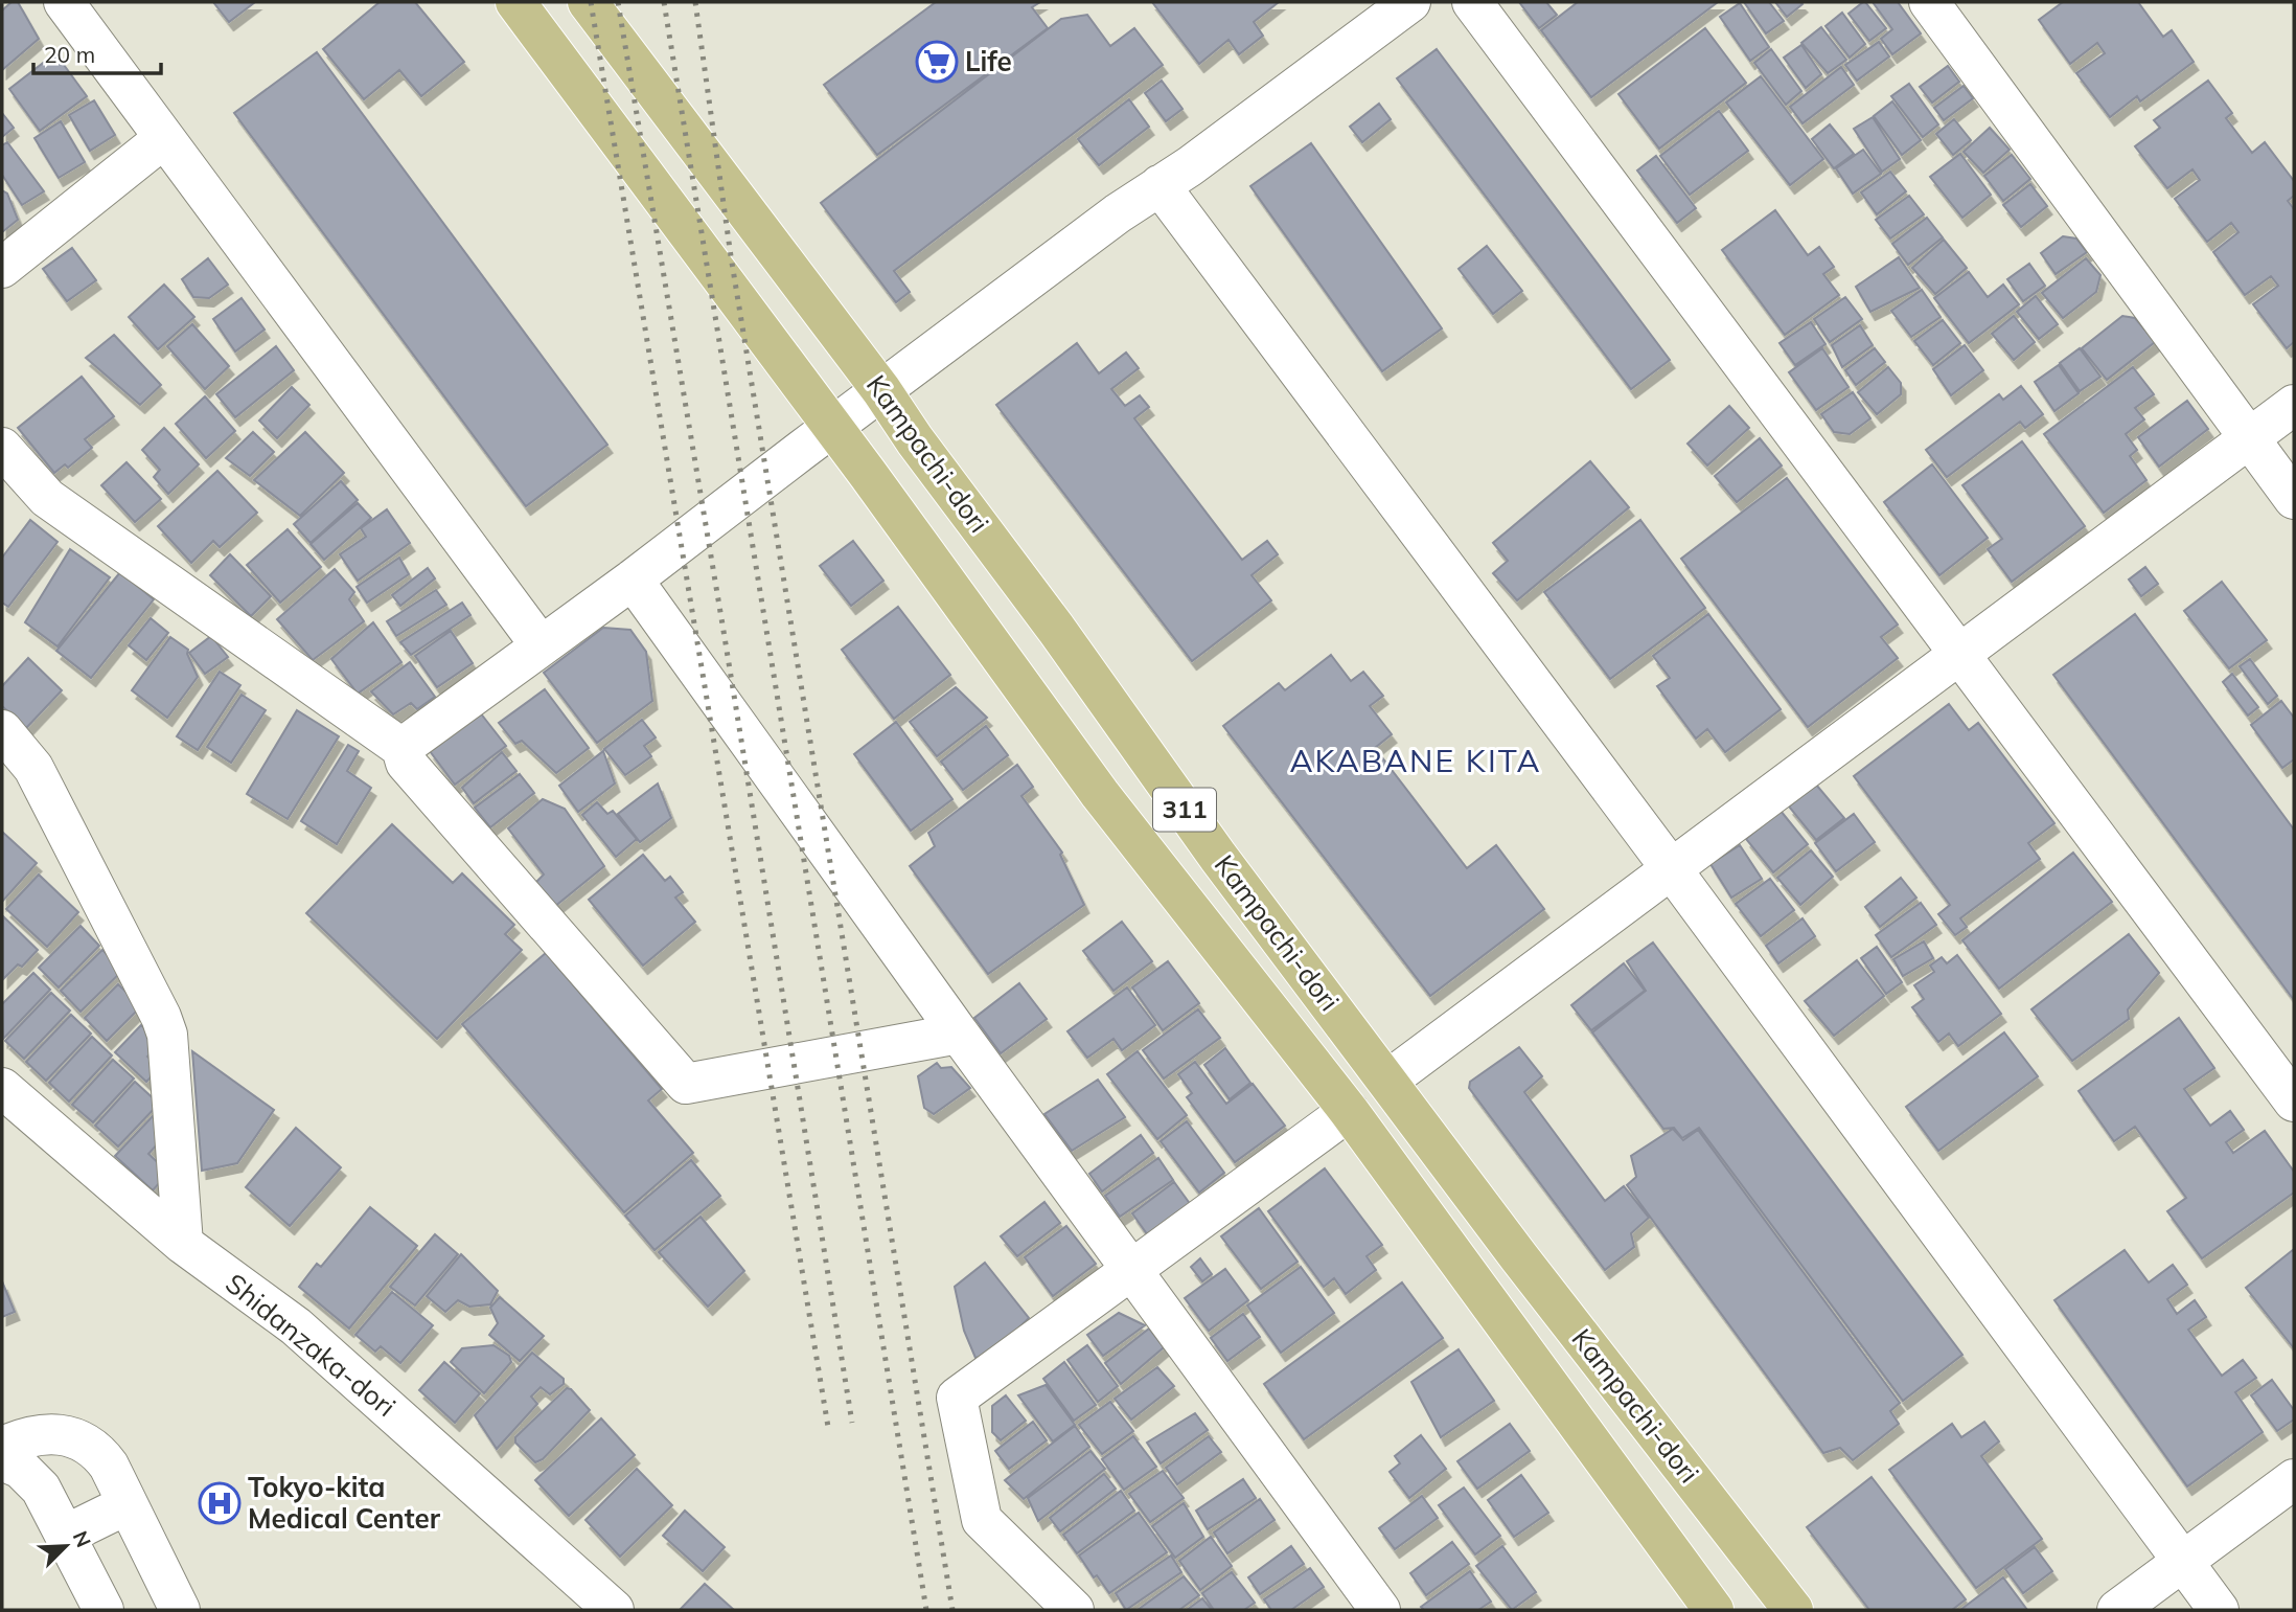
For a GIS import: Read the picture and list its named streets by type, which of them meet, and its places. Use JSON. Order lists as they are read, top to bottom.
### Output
{
  "streets": {
    "main road": ["Kampachi-dori", "311"],
    "street": ["Shidanzaka-dori"]
  },
  "districts": ["AKABANE KITA"],
  "places": {
    "supermarket": ["Life"],
    "hospital": ["Tokyo-kita Medical Center"]
  },
  "scale_bar": "20 m",
  "north": "top right"
}
